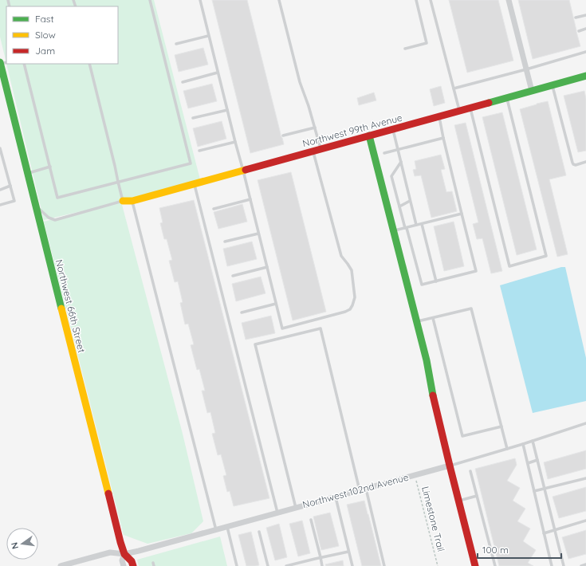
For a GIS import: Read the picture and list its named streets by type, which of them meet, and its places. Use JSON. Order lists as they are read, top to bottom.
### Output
{
  "streets": {
    "street": ["Northwest 99th Avenue", "Northwest 66th Street", "Northwest 102nd Avenue"],
    "path": ["Limestone Trail"]
  },
  "crossings": [
    ["Northwest 66th Street", "Northwest 102nd Avenue"],
    ["Northwest 102nd Avenue", "Limestone Trail"]
  ],
  "legend": ["Fast", "Slow", "Jam"],
  "scale_bar": "100 m",
  "north": "left"
}
